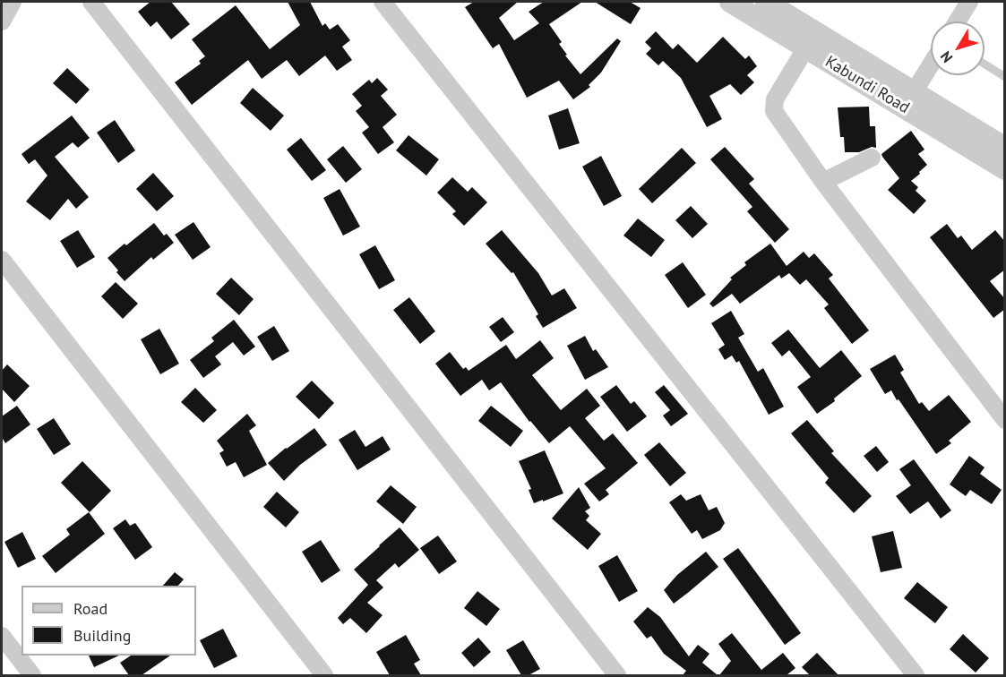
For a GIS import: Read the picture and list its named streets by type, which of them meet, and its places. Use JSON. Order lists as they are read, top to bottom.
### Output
{
  "streets": {
    "street": ["Kabundi Road"]
  },
  "legend": ["Road", "Building"],
  "north": "bottom left"
}
